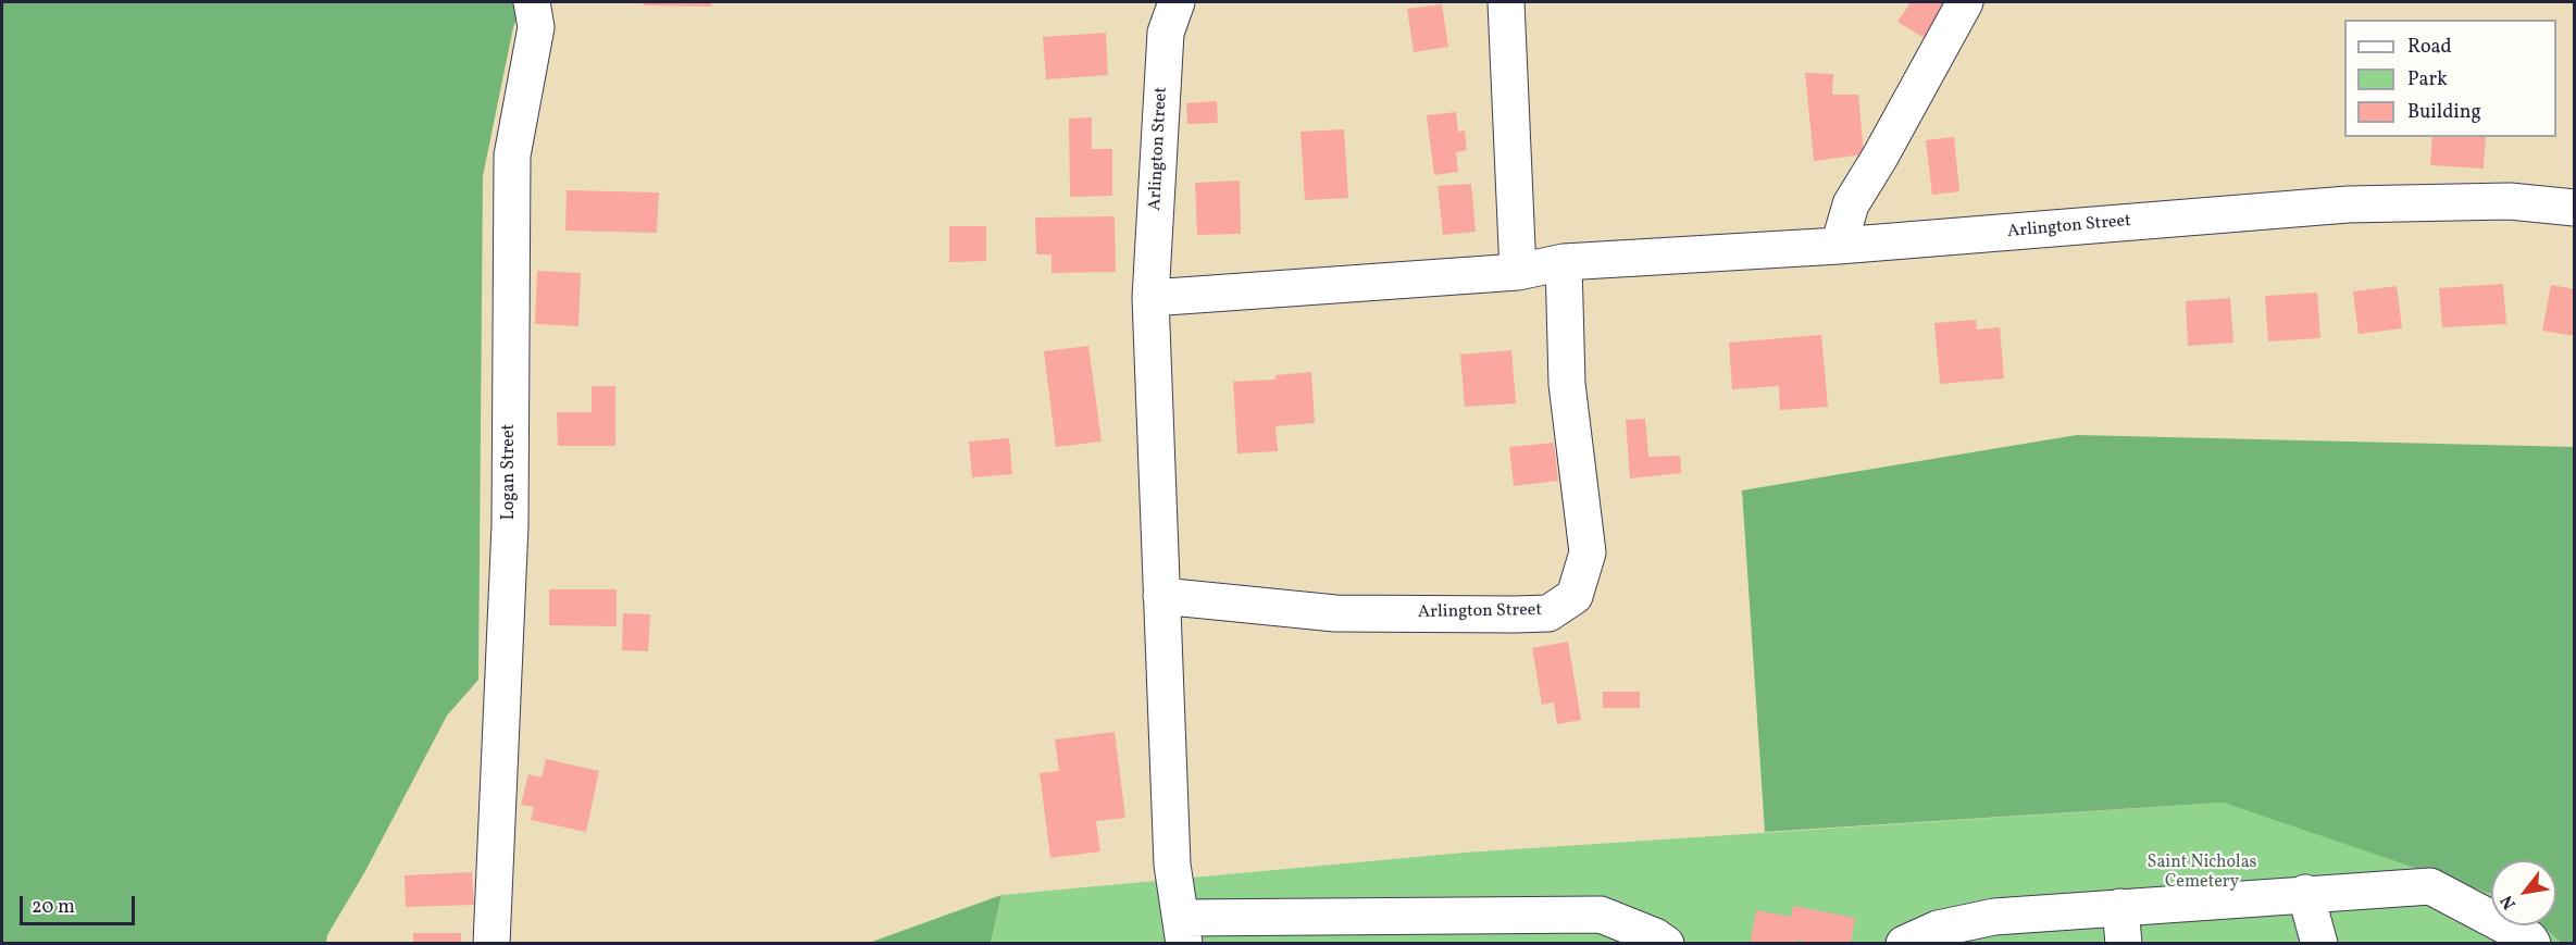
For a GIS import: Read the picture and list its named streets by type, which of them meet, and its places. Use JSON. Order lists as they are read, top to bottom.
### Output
{
  "streets": {
    "street": ["Arlington Street", "Logan Street"]
  },
  "parks": ["Saint Nicholas Cemetery"],
  "legend": ["Road", "Park", "Building"],
  "scale_bar": "20 m",
  "north": "bottom left"
}
